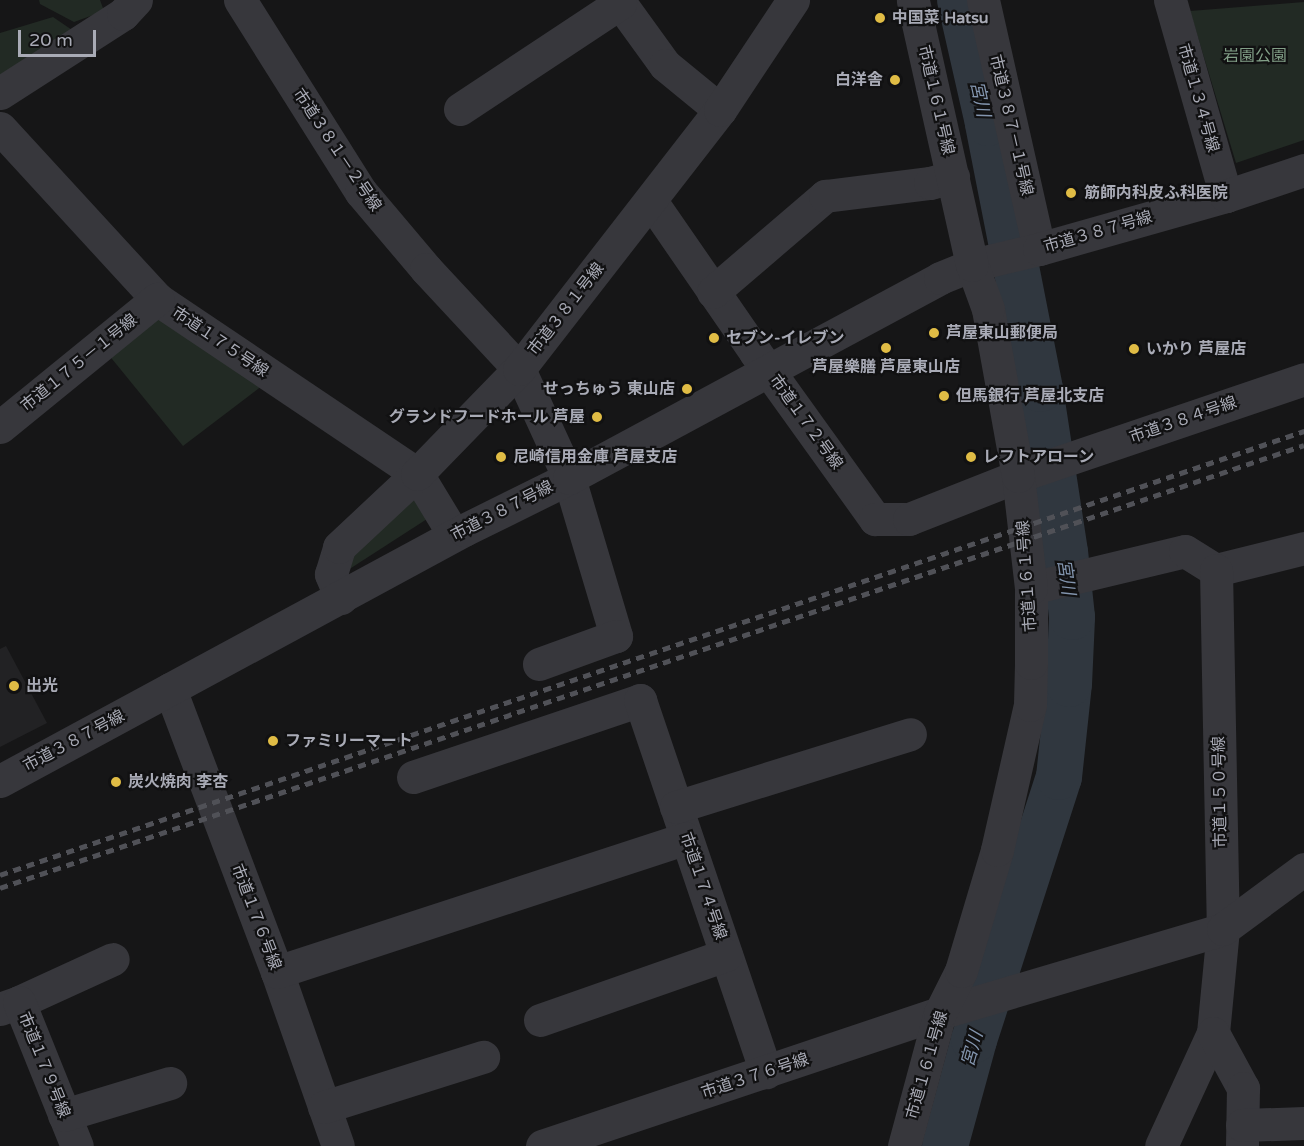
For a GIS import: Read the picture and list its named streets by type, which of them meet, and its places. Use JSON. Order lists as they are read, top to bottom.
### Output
{
  "streets": {
    "street": [
      "市道１３４号線",
      "市道１６１号線",
      "市道３８７－１号線",
      "市道３８１－２号線",
      "市道３８７号線",
      "市道３８１号線",
      "市道１７５号線",
      "市道１７５－１号線",
      "市道３８４号線",
      "市道１７２号線",
      "市道１５０号線",
      "市道１７４号線",
      "市道１７６号線",
      "市道１７９号線",
      "市道３７６号線"
    ]
  },
  "crossings": [
    ["市道１３４号線", "市道３８７号線"],
    ["市道１６１号線", "市道３８７号線"],
    ["市道１６１号線", "市道３８４号線"],
    ["市道１６１号線", "市道１７２号線"],
    ["市道１６１号線", "市道３７６号線"],
    ["市道３８７－１号線", "市道３８７号線"],
    ["市道３８１－２号線", "市道３８１号線"],
    ["市道３８７号線", "市道３８１号線"],
    ["市道３８７号線", "市道１７５号線"],
    ["市道３８７号線", "市道１７２号線"],
    ["市道３８７号線", "市道１７６号線"],
    ["市道３８１号線", "市道１７５号線"],
    ["市道３８１号線", "市道１７２号線"],
    ["市道１７５号線", "市道１７５－１号線"],
    ["市道３８４号線", "市道１７２号線"],
    ["市道１５０号線", "市道３７６号線"],
    ["市道１７４号線", "市道３７６号線"]
  ],
  "water": ["宮川"],
  "parks": ["岩園公園"],
  "places": [
    "中国菜 Hatsu",
    "白洋舎",
    "筋師内科皮ふ科医院",
    "芦屋東山郵便局",
    "セブン-イレブン",
    "芦屋樂膳 芦屋東山店",
    "いかり 芦屋店",
    "せっちゅう 東山店",
    "但馬銀行 芦屋北支店",
    "グランドフードホール 芦屋",
    "尼崎信用金庫 芦屋支店",
    "レフトアローン",
    "出光",
    "ファミリーマート",
    "炭火焼肉 李杏"
  ],
  "scale_bar": "20 m"
}
